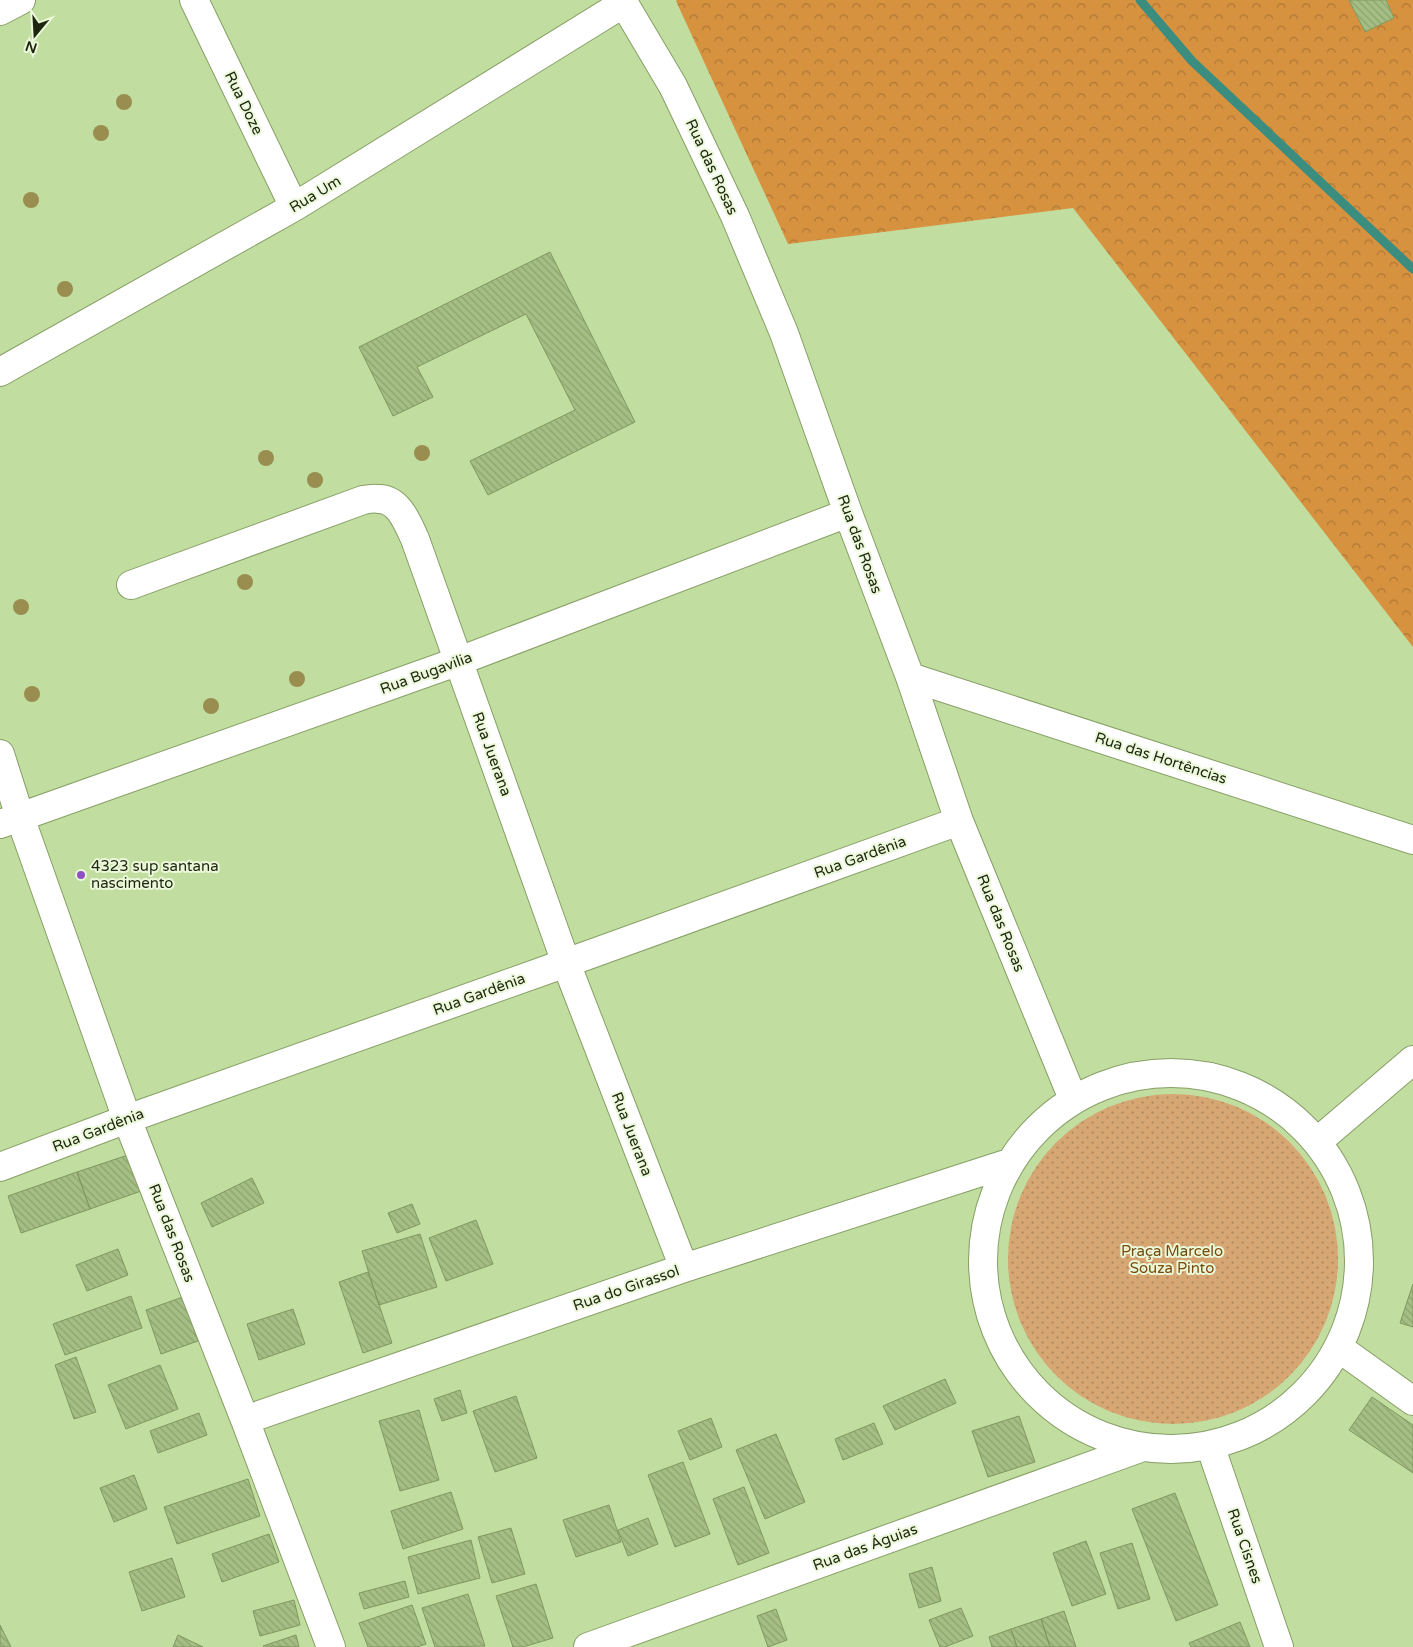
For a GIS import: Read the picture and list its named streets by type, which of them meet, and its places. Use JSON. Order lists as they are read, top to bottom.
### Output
{
  "streets": {
    "street": [
      "Rua Doze",
      "Rua das Rosas",
      "Rua Um",
      "Rua Bugavilia",
      "Rua Juerana",
      "Rua das Hortências",
      "Rua Gardênia",
      "Rua do Girassol",
      "Rua Cisnes",
      "Rua das Águias"
    ]
  },
  "crossings": [
    ["Rua Doze", "Rua Um"],
    ["Rua das Rosas", "Rua Um"],
    ["Rua das Rosas", "Rua Bugavilia"],
    ["Rua das Rosas", "Rua das Hortências"],
    ["Rua das Rosas", "Rua Gardênia"],
    ["Rua das Rosas", "Rua do Girassol"],
    ["Rua Bugavilia", "Rua Juerana"],
    ["Rua Juerana", "Rua Gardênia"],
    ["Rua Juerana", "Rua do Girassol"]
  ],
  "parks": ["Praça Marcelo Souza Pinto"],
  "places": ["4323 sup santana nascimento"],
  "north": "bottom"
}
